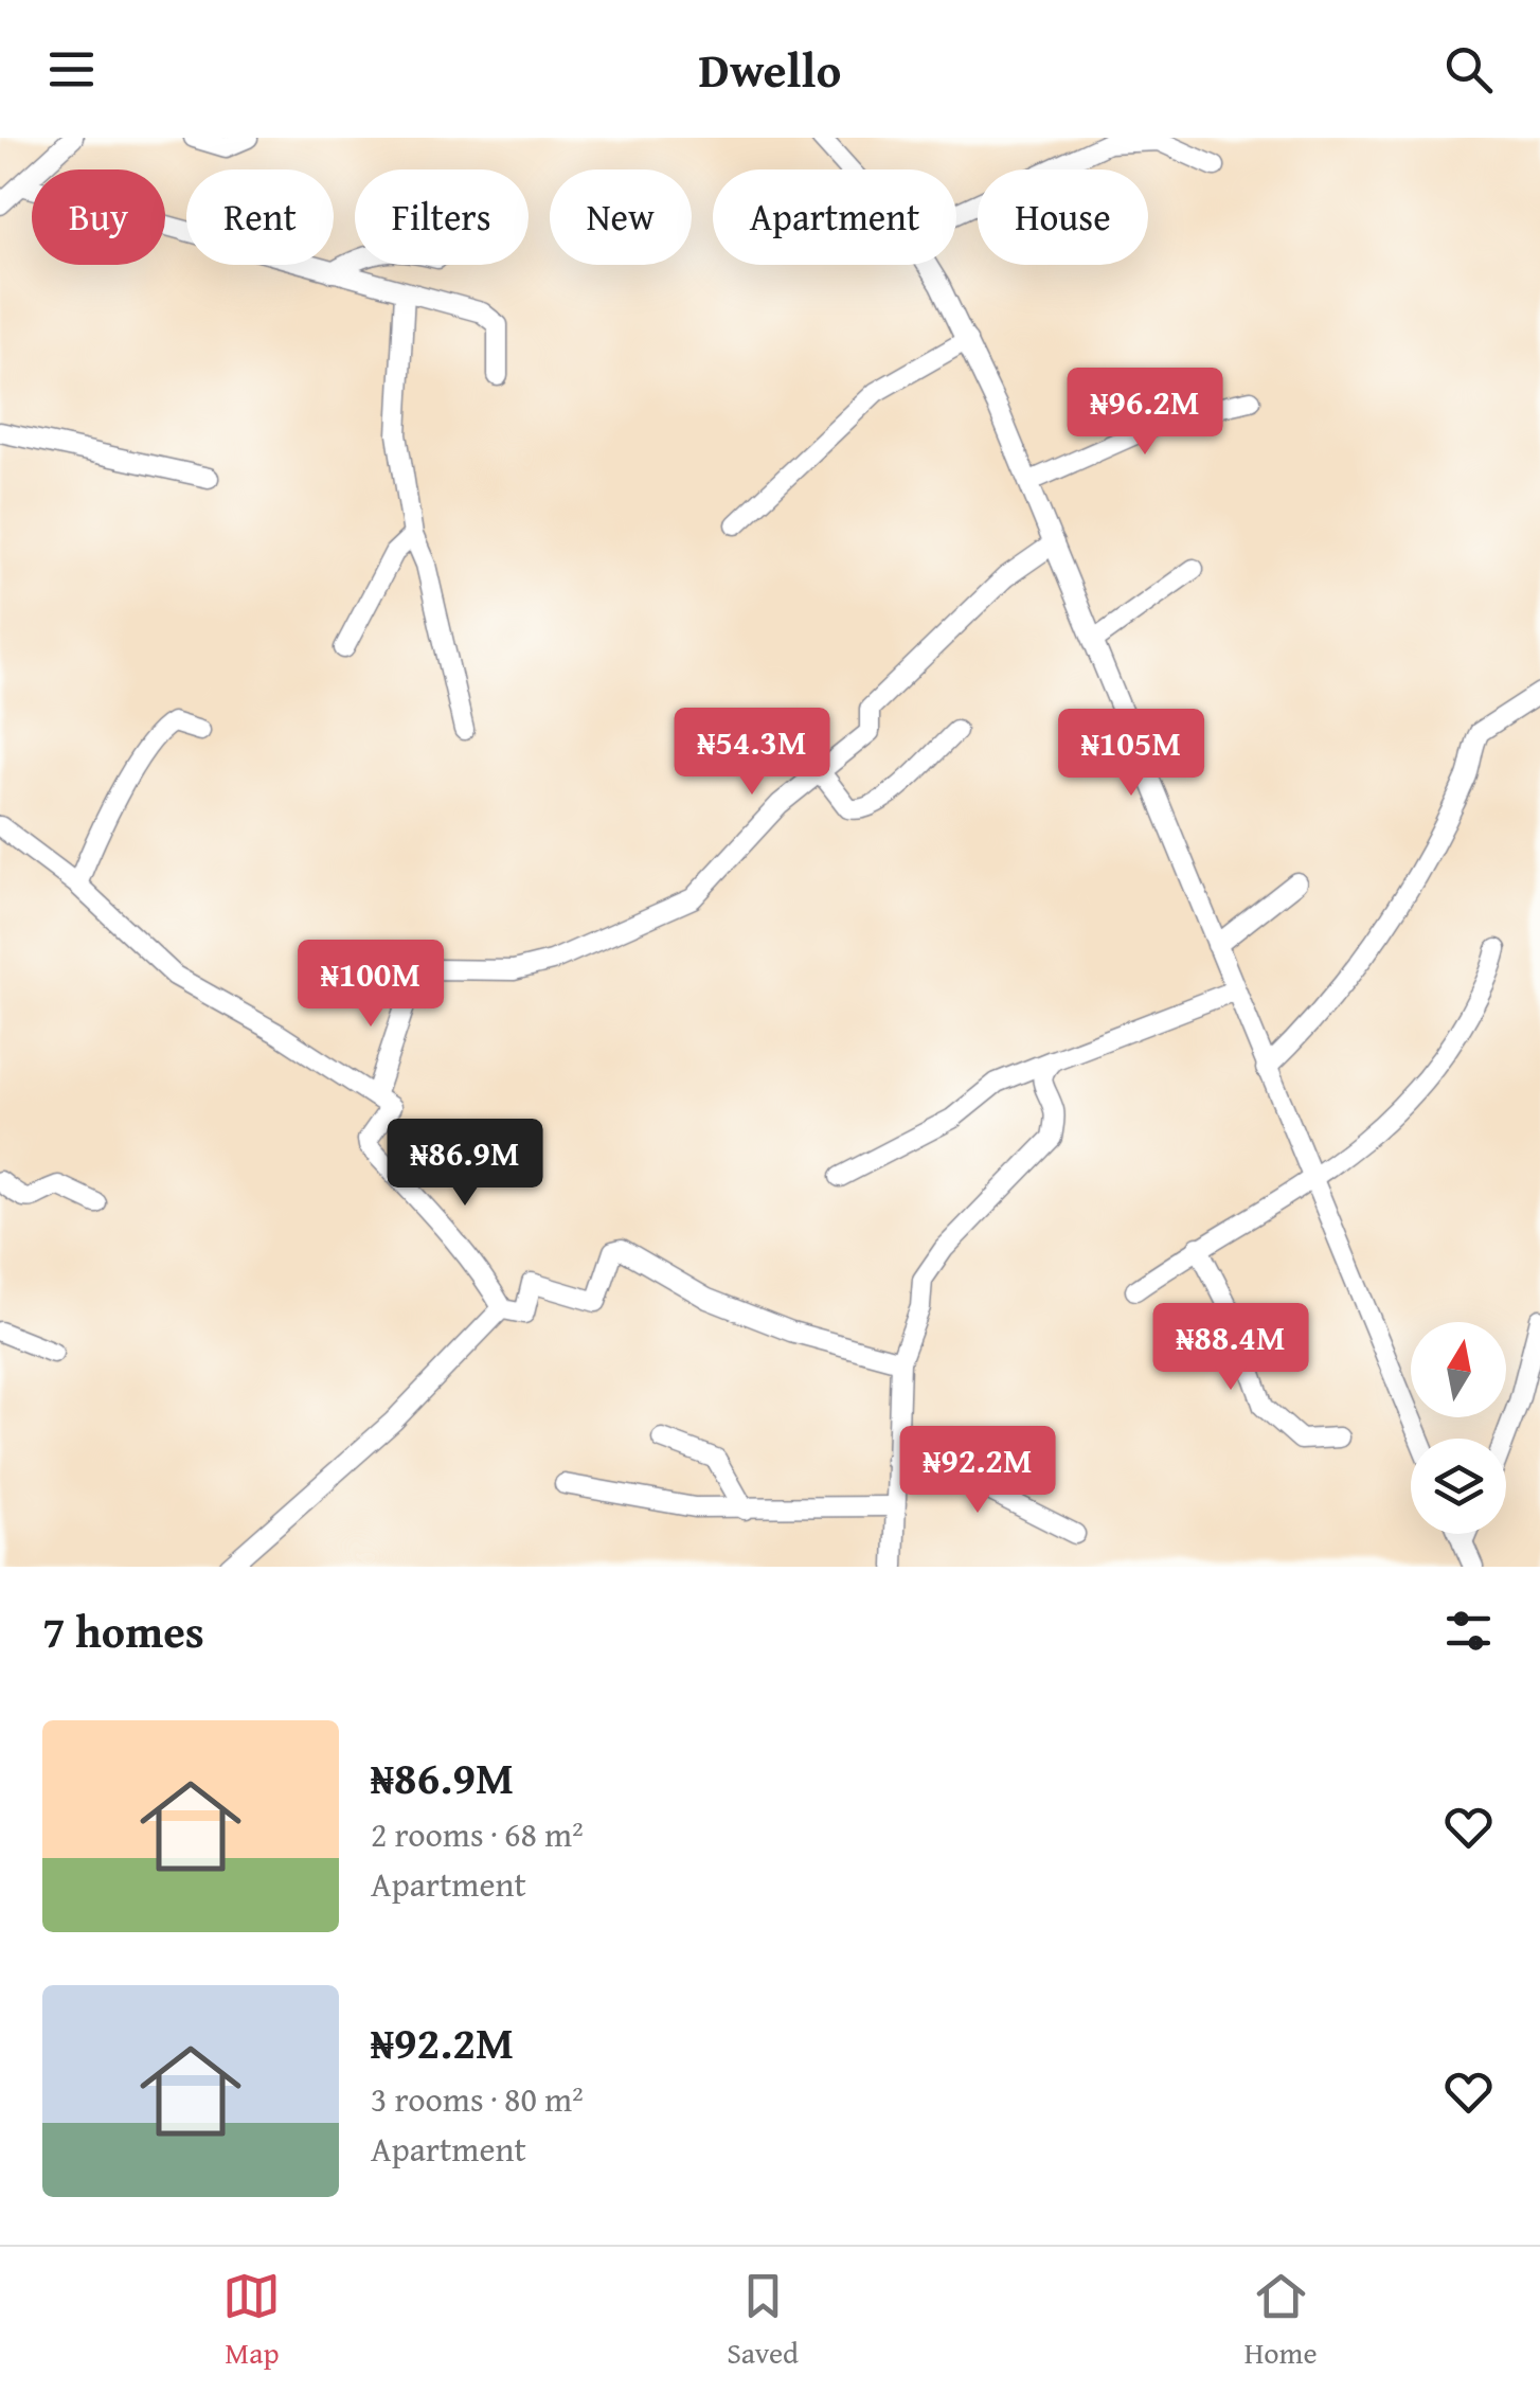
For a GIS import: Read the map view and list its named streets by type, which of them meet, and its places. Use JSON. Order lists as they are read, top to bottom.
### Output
{
  "north": "top",
  "page": {
    "header": "Dwello",
    "chip": [
      "Buy",
      "Rent",
      "Filters",
      "New",
      "Apartment",
      "House"
    ],
    "price": [
      "₦96.2M",
      "₦54.3M",
      "₦105M",
      "₦100M",
      "₦86.9M",
      "₦88.4M",
      "₦92.2M"
    ],
    "heading": "7 homes",
    "list": [
      {
        "name": "₦86.9M",
        "note": "2 rooms · 68 m² · Apartment"
      },
      {
        "name": "₦92.2M",
        "note": "3 rooms · 80 m² · Apartment"
      }
    ],
    "tabs": ["Map", "Saved", "Home"]
  }
}
